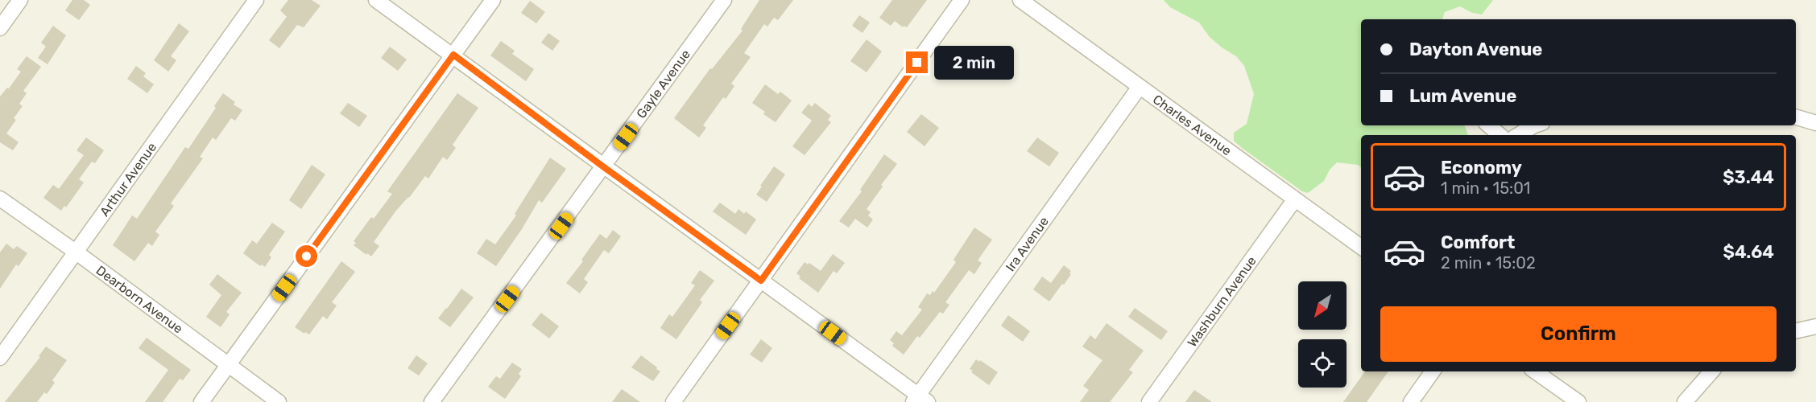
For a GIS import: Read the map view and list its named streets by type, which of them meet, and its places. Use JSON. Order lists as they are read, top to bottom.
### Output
{
  "streets": {
    "street": [
      "Gayle Avenue",
      "Charles Avenue",
      "Arthur Avenue",
      "Ira Avenue",
      "Dearborn Avenue",
      "Washburn Avenue"
    ]
  },
  "crossings": [
    ["Charles Avenue", "Ira Avenue"],
    ["Charles Avenue", "Washburn Avenue"],
    ["Arthur Avenue", "Dearborn Avenue"]
  ],
  "north": "bottom left",
  "page": {
    "banner": ["Dayton Avenue", "Lum Avenue"],
    "bubble": "2 min",
    "list": [
      {
        "name": "Economy",
        "note": "1 min · 15:01",
        "value": "$3.44"
      },
      {
        "name": "Comfort",
        "note": "2 min · 15:02",
        "value": "$4.64"
      }
    ],
    "buttons": "Confirm"
  }
}
